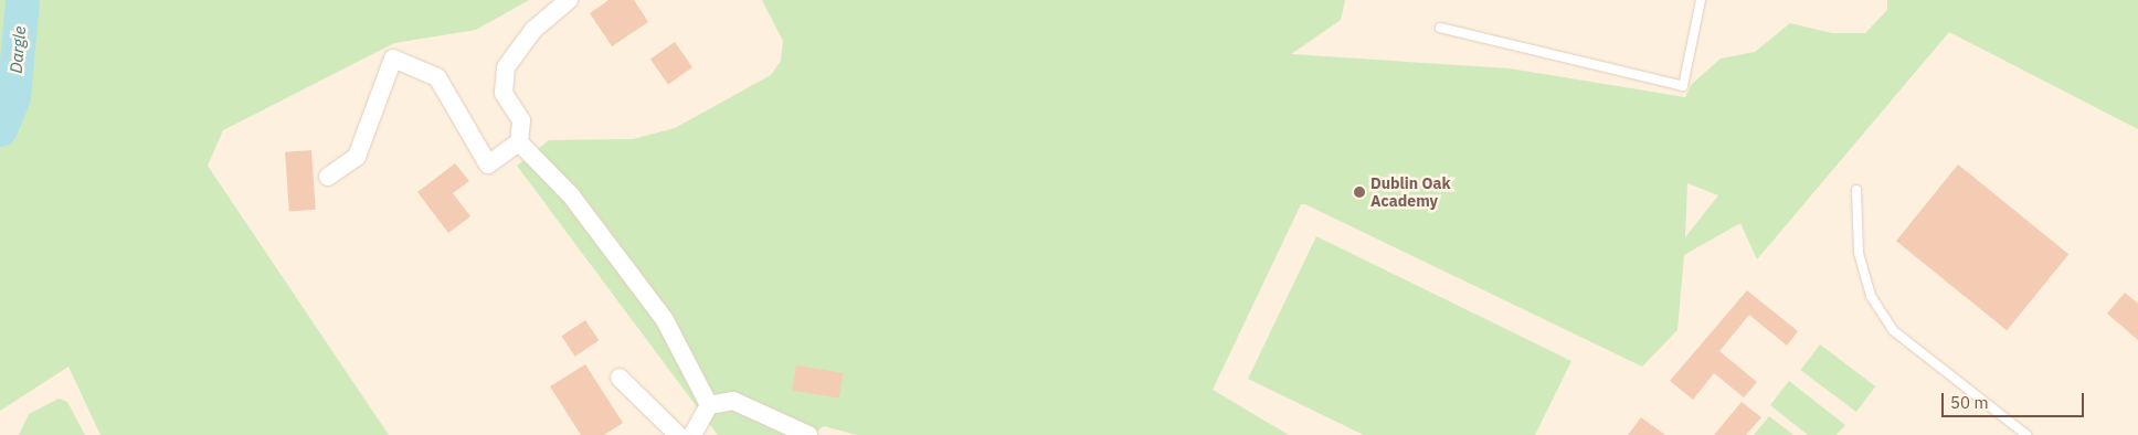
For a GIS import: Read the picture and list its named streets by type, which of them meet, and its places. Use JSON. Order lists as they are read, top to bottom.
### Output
{
  "water": ["Dargle"],
  "places": ["Dublin Oak Academy"],
  "scale_bar": "50 m"
}
